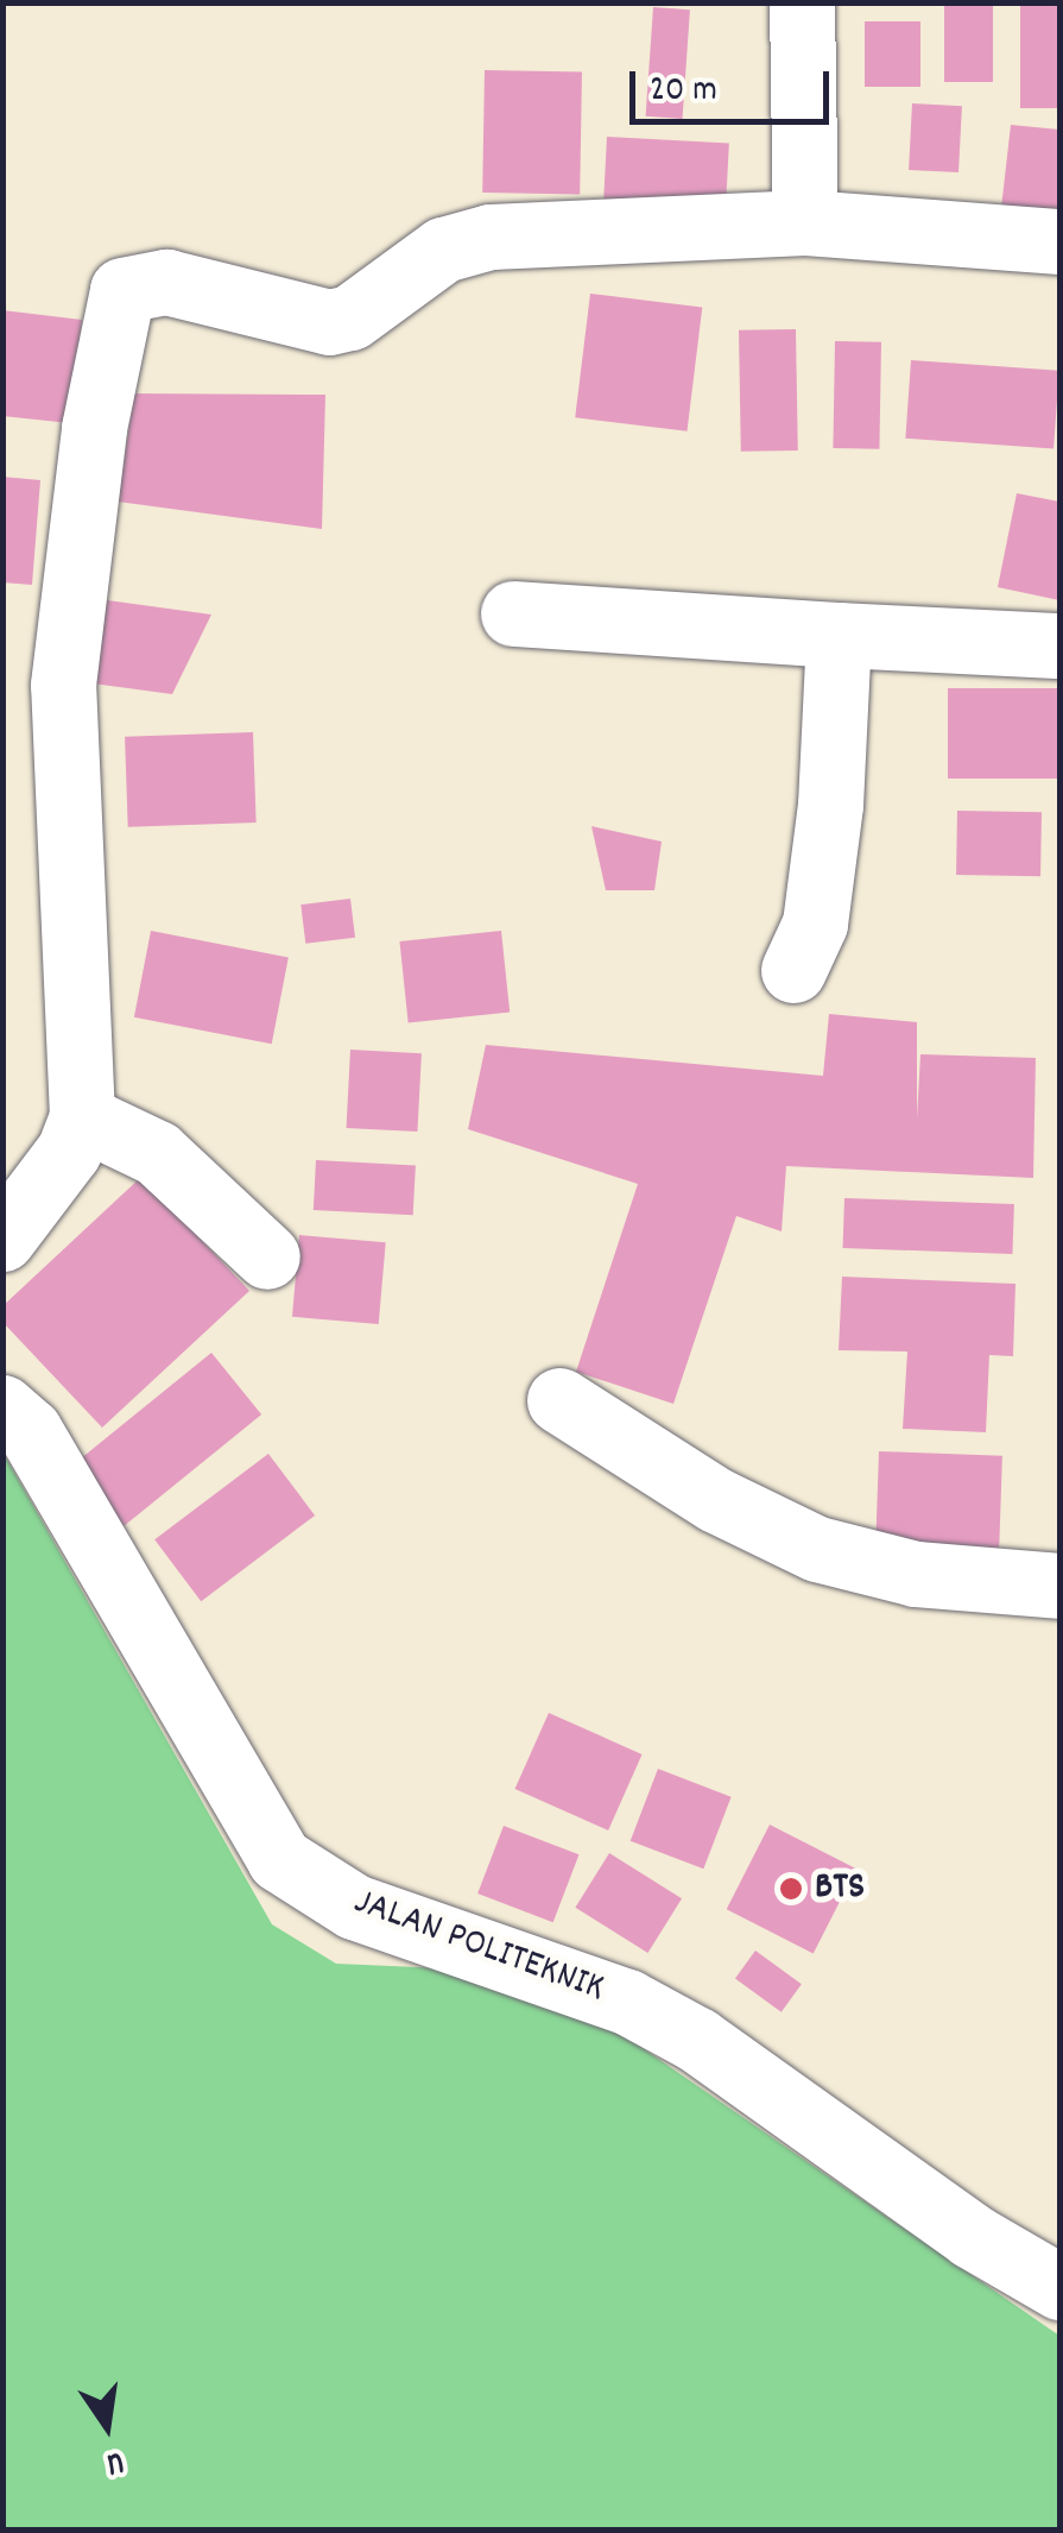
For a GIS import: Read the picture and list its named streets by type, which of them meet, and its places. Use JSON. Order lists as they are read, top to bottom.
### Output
{
  "streets": {
    "street": ["JALAN POLITEKNIK"]
  },
  "places": ["BTS"],
  "scale_bar": "20 m",
  "north": "bottom"
}
